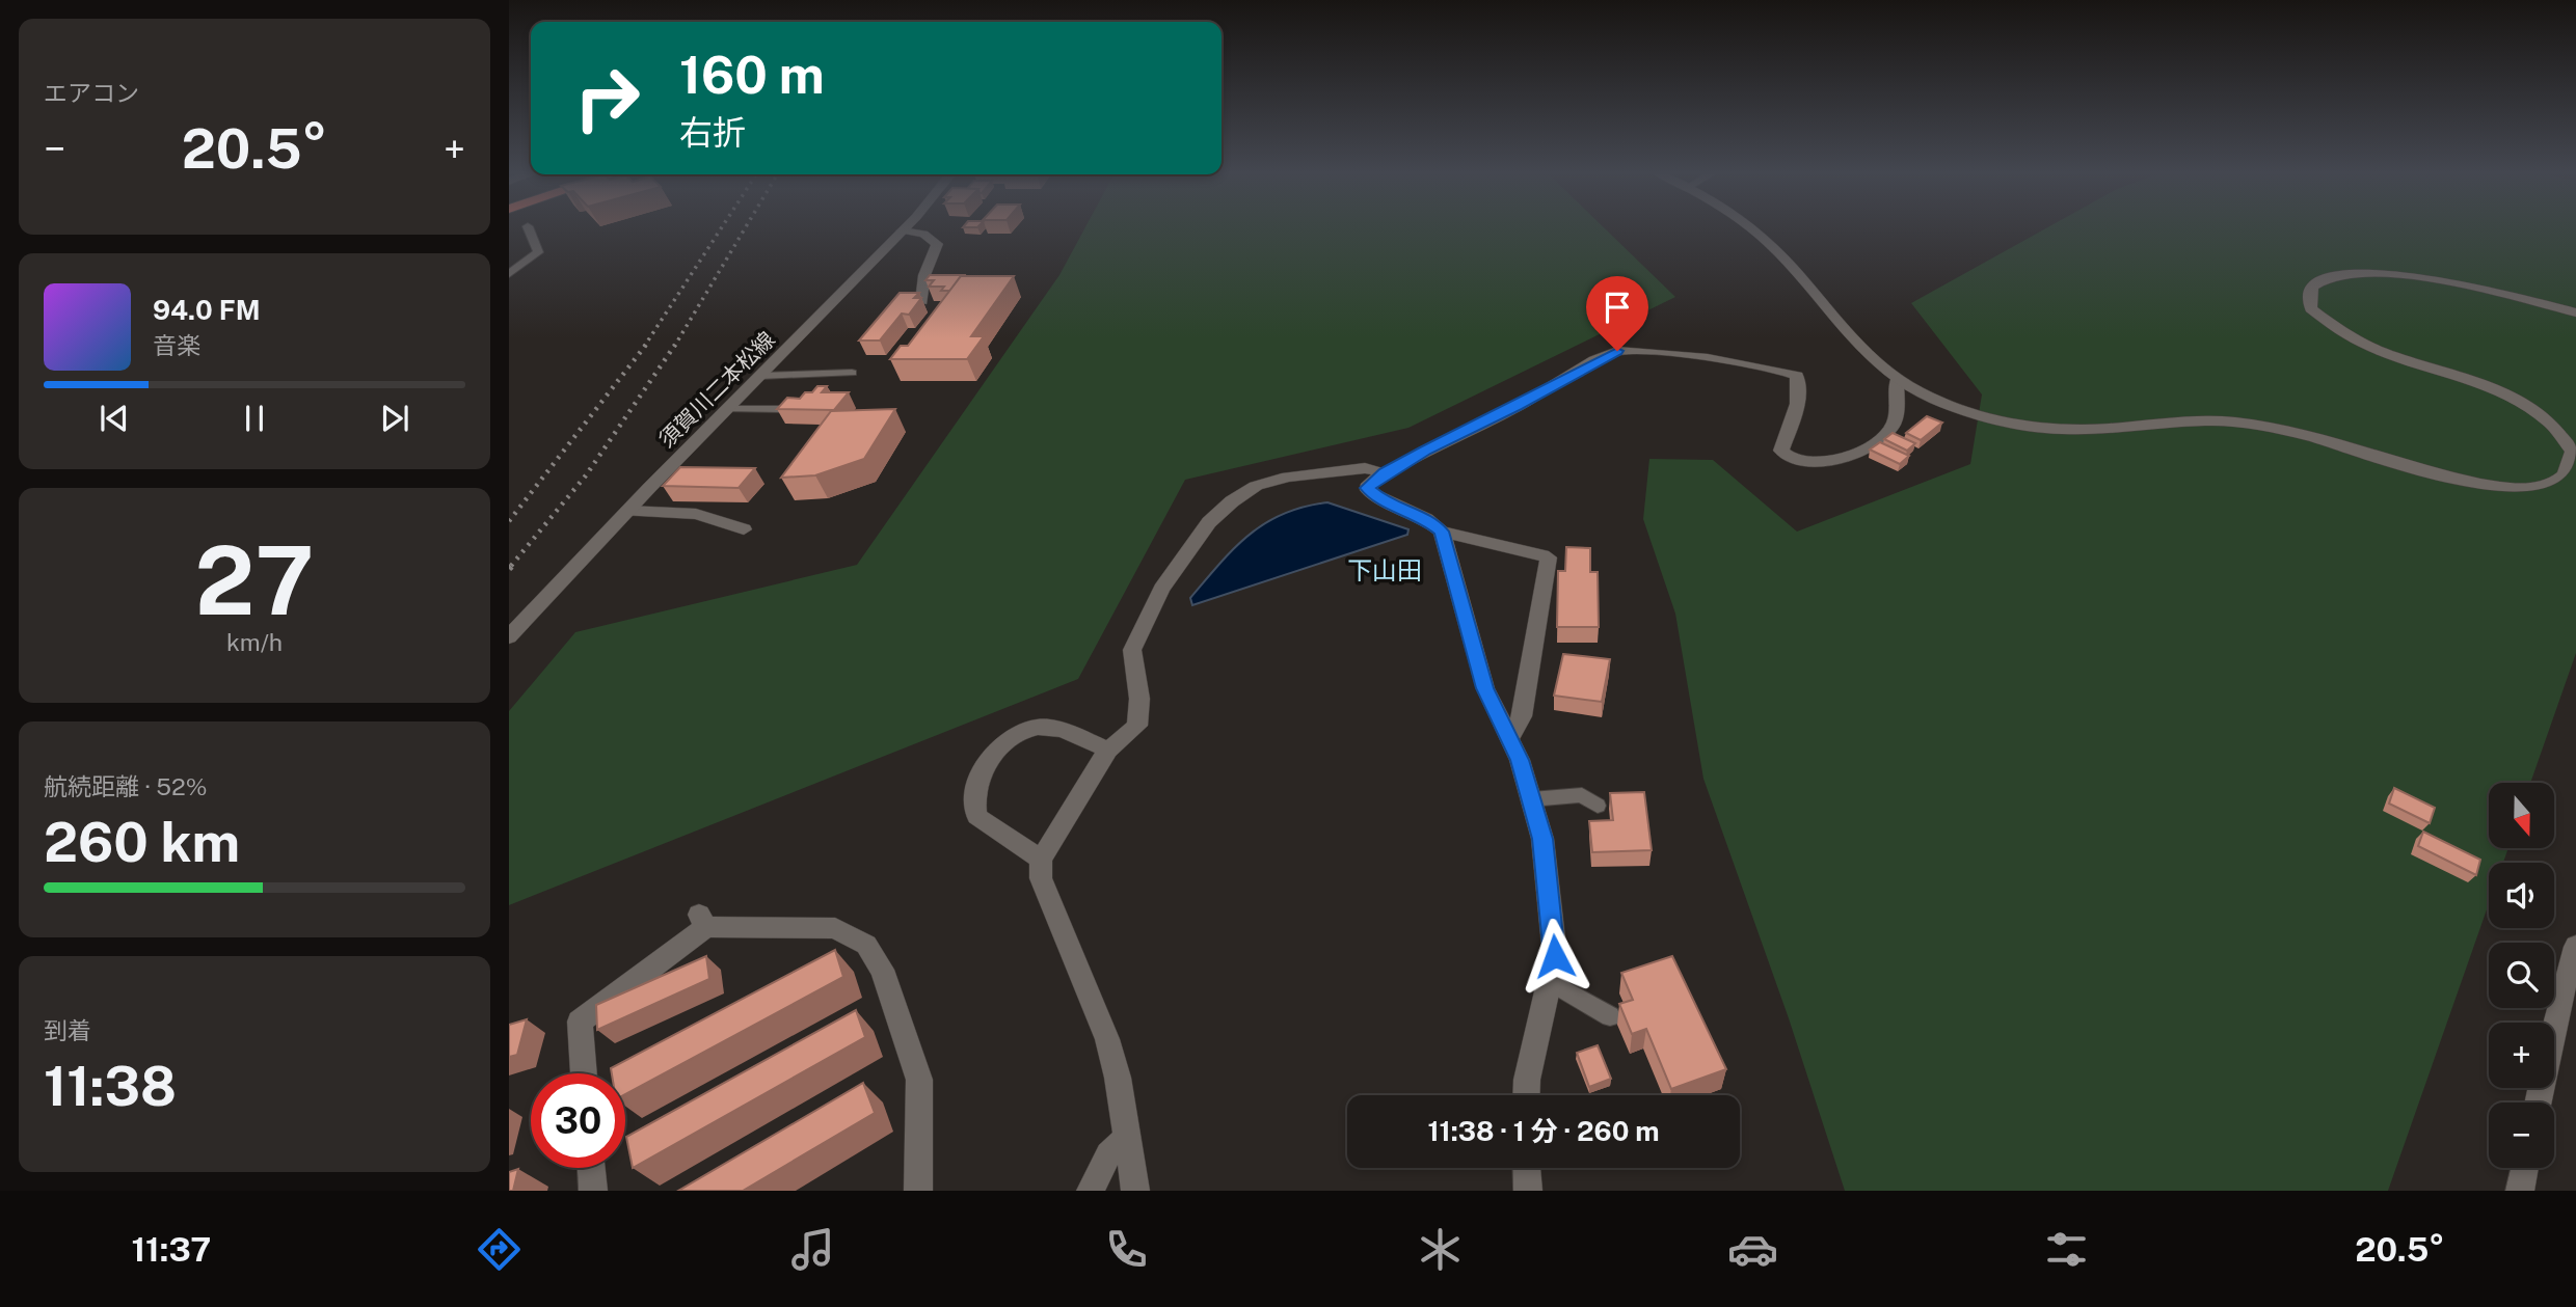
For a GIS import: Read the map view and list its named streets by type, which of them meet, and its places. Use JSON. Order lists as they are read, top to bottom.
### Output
{
  "streets": {
    "street": ["須賀川二本松線"]
  },
  "districts": ["下山田"],
  "north": "bottom",
  "page": {
    "tile": [
      "エアコン",
      ["27", "km/h"],
      ["航続距離 · 52%", "260 km"],
      ["到着", "11:38"]
    ],
    "turn": ["160 m", "右折"],
    "heat": ["−", "20.5°", "+"],
    "song": ["94.0 FM", "音楽"],
    "map_buttons": ["+", "−"],
    "limit": "30",
    "trip": "11:38 · 1 分 · 260 m",
    "tabs": ["11:37", "20.5°"]
  }
}
